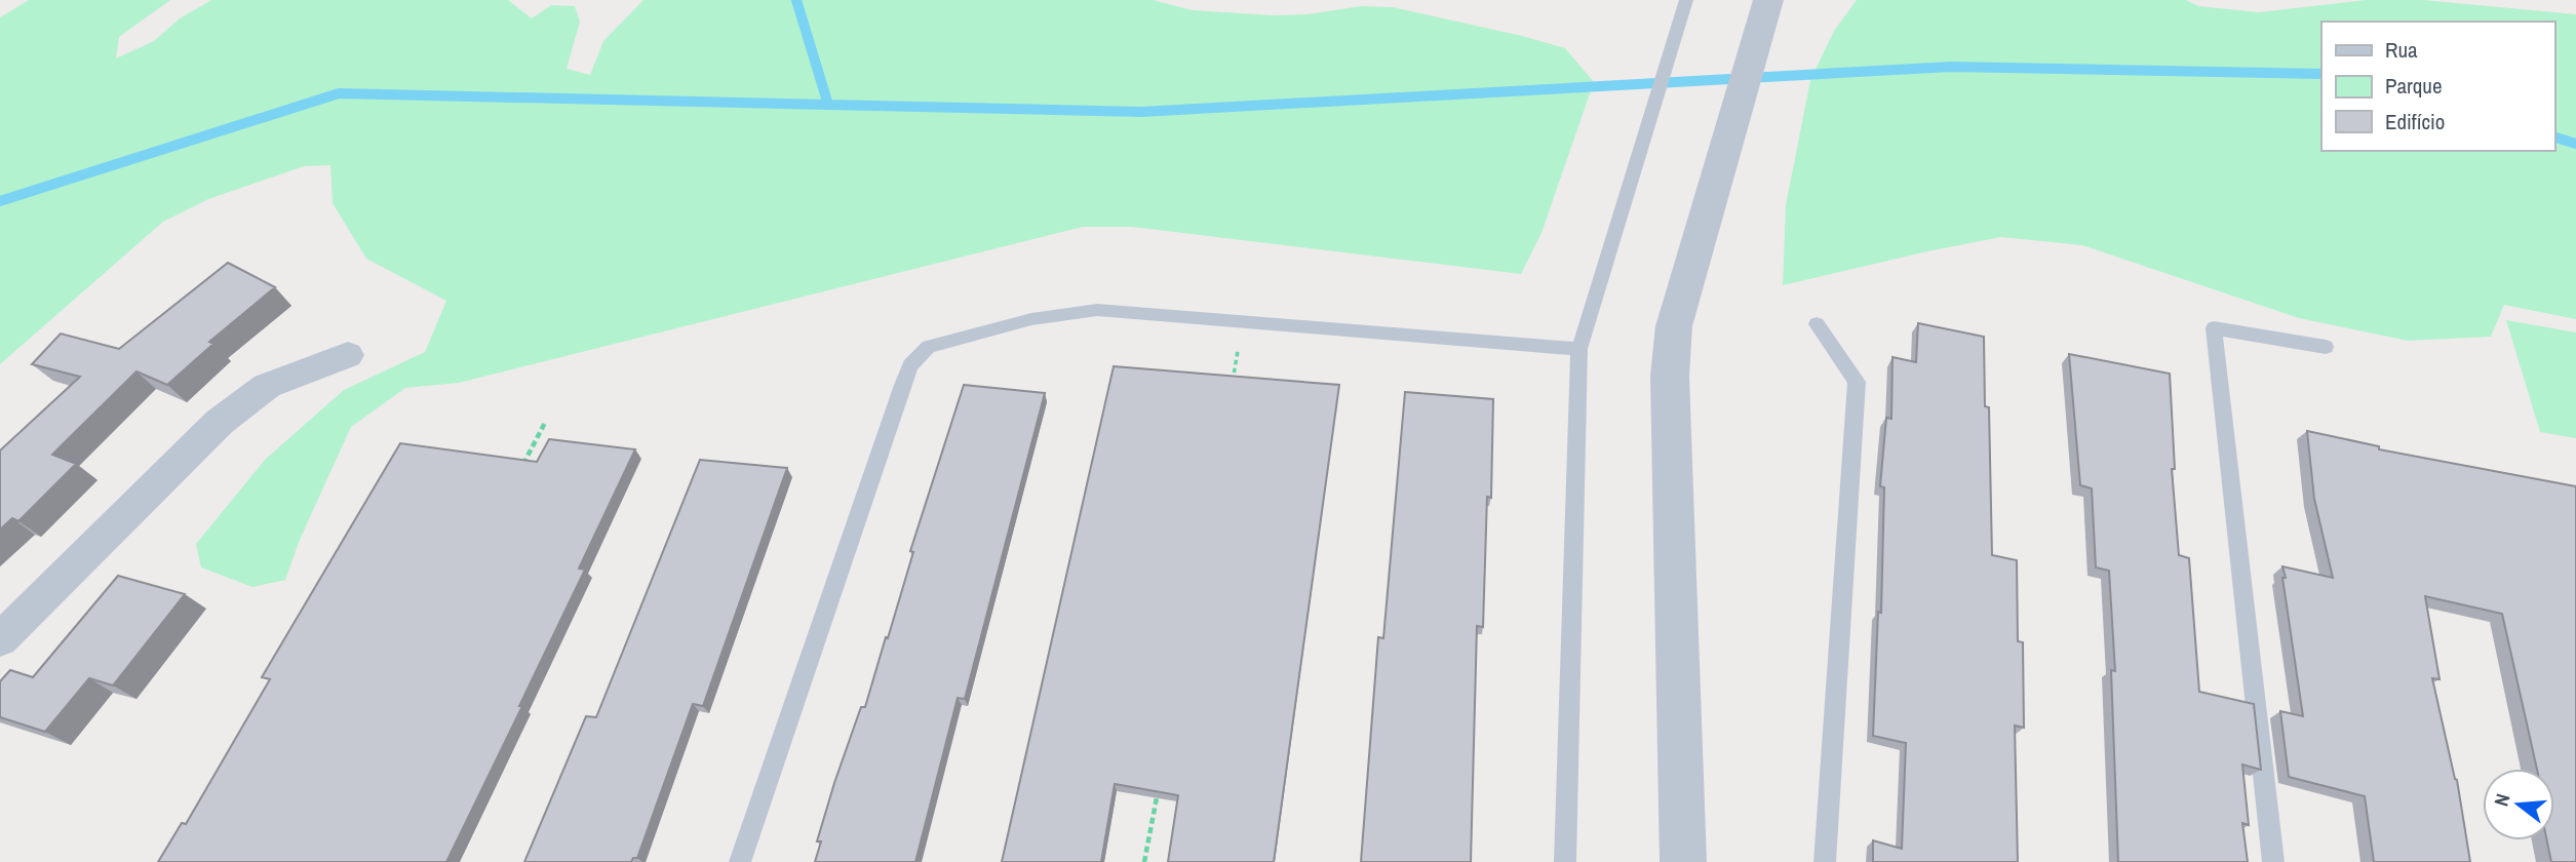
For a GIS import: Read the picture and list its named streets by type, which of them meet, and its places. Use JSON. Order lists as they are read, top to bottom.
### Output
{
  "legend": ["Rua", "Parque", "Edifício"],
  "north": "left"
}
